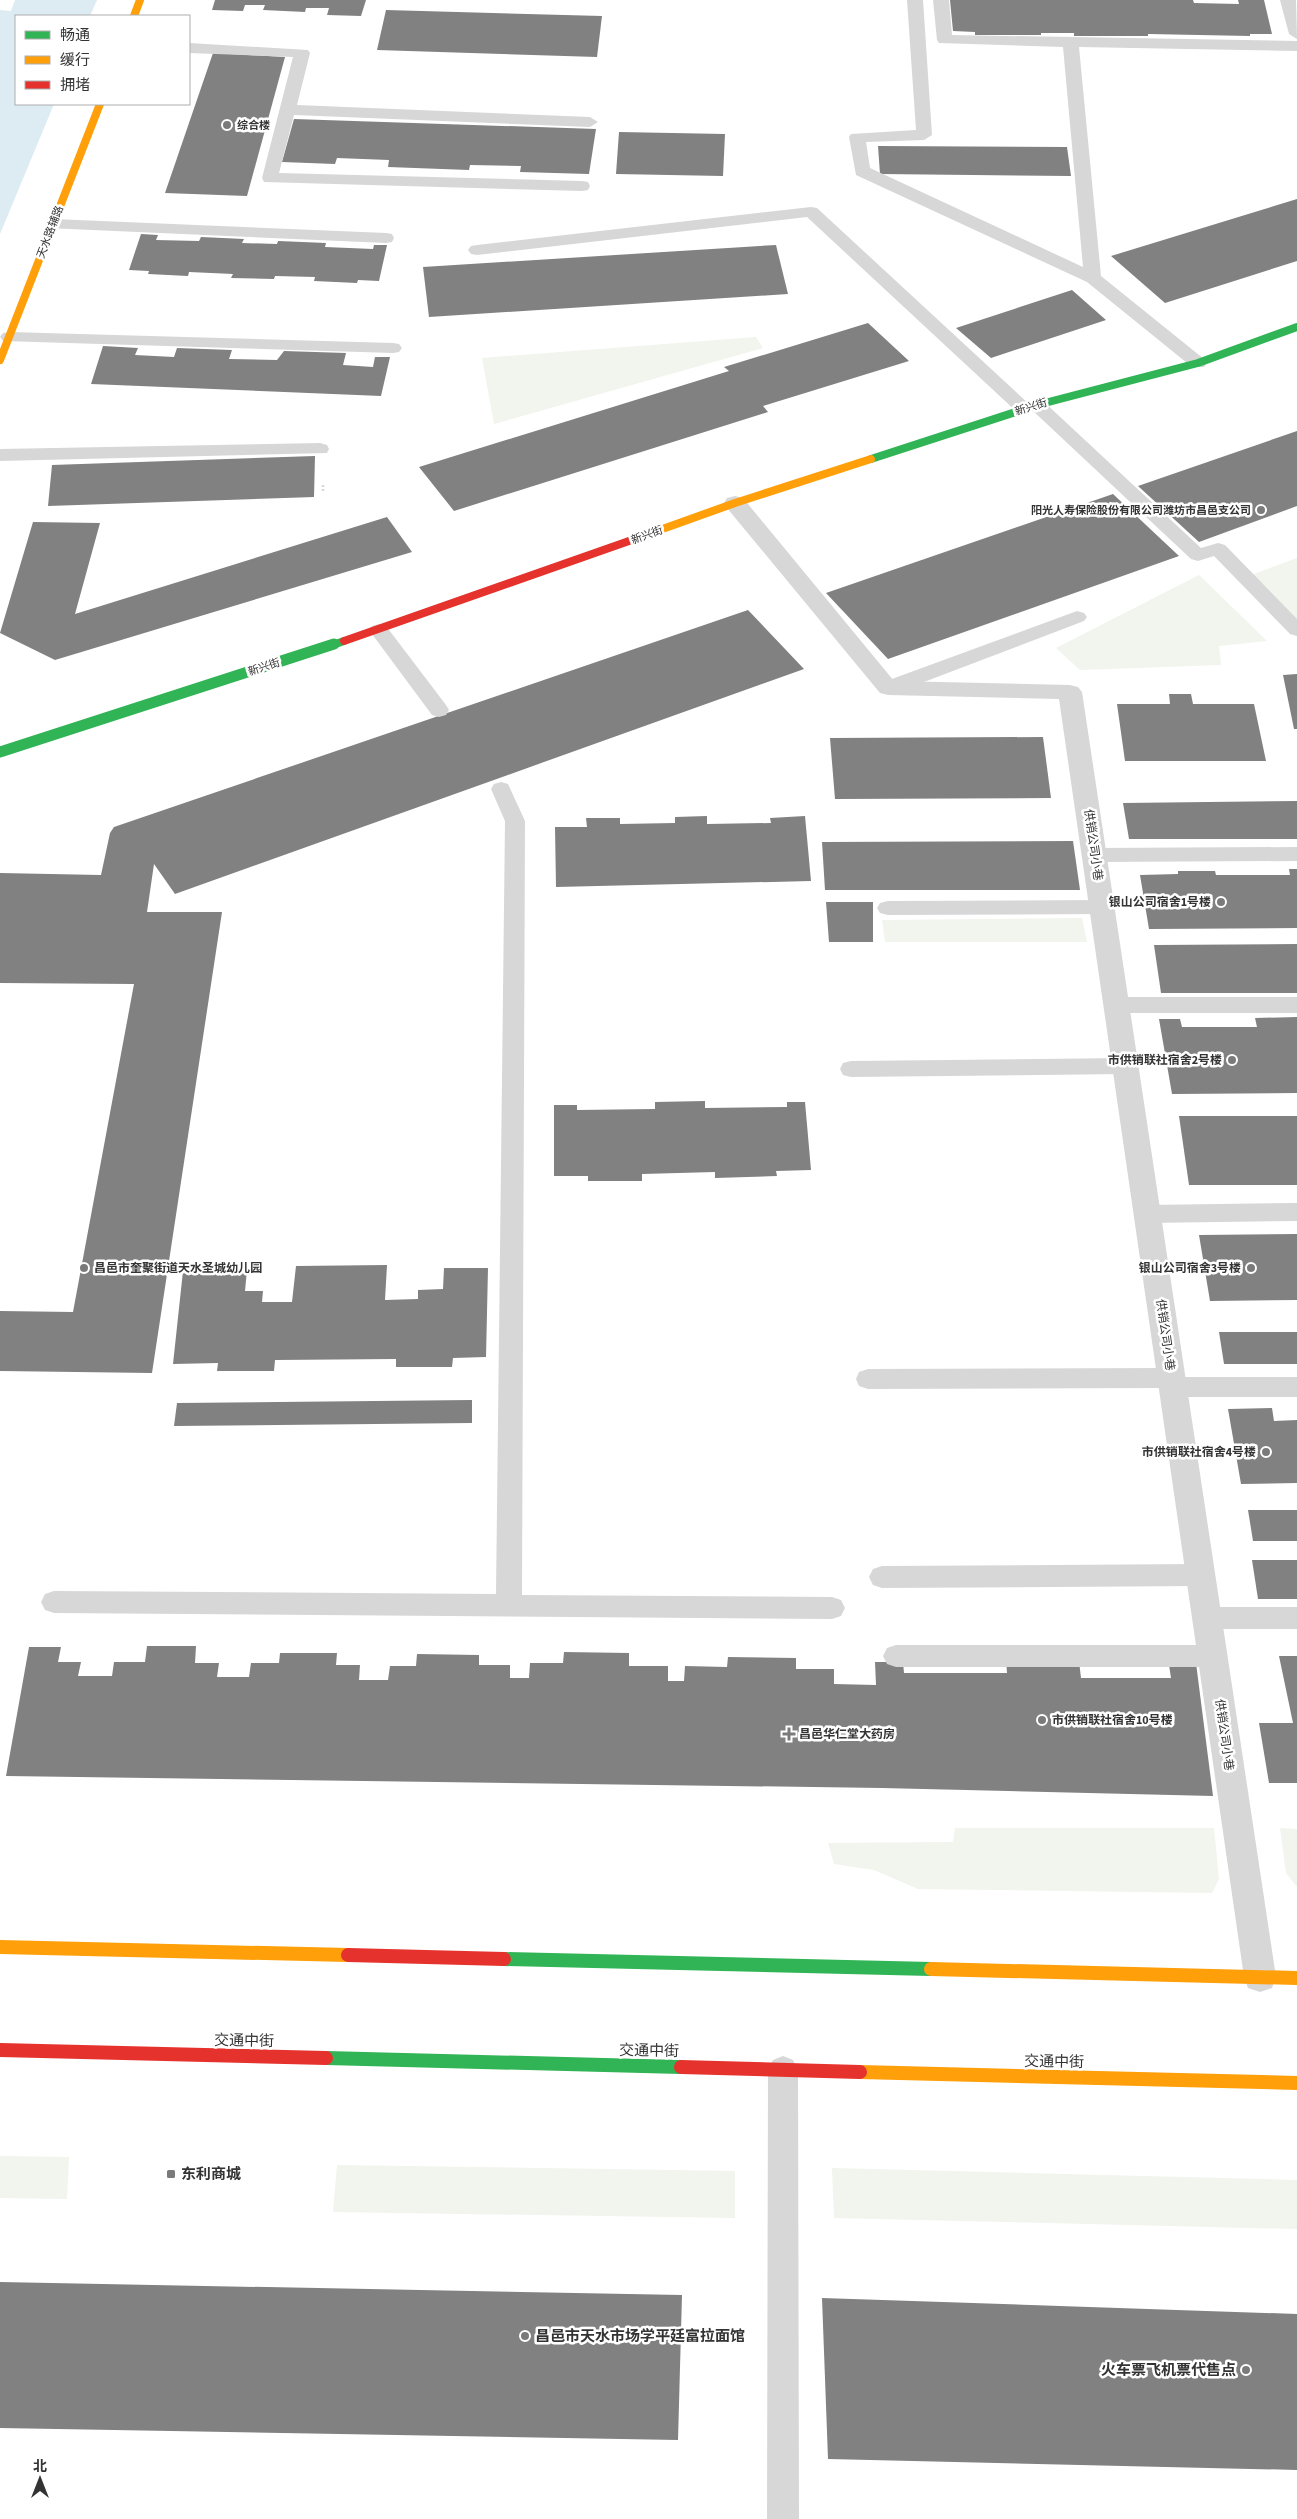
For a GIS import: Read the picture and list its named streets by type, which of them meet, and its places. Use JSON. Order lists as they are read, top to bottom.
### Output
{
  "streets": {
    "street": [
      "天水路辅路",
      "新兴街",
      "供销公司小巷",
      "交通中街"
    ]
  },
  "places": {
    "other": [
      "综合楼",
      "阳光人寿保险股份有限公司潍坊市昌邑支公司",
      "银山公司宿舍1号楼",
      "市供销联社宿舍2号楼",
      "昌邑市奎聚街道天水圣城幼儿园",
      "银山公司宿舍3号楼",
      "市供销联社宿舍4号楼",
      "市供销联社宿舍10号楼",
      "昌邑市天水市场学平廷富拉面馆",
      "火车票飞机票代售点"
    ],
    "health": ["昌邑华仁堂大药房"],
    "transit": ["东利商城"]
  },
  "legend": ["畅通", "缓行", "拥堵"],
  "north": "top"
}
